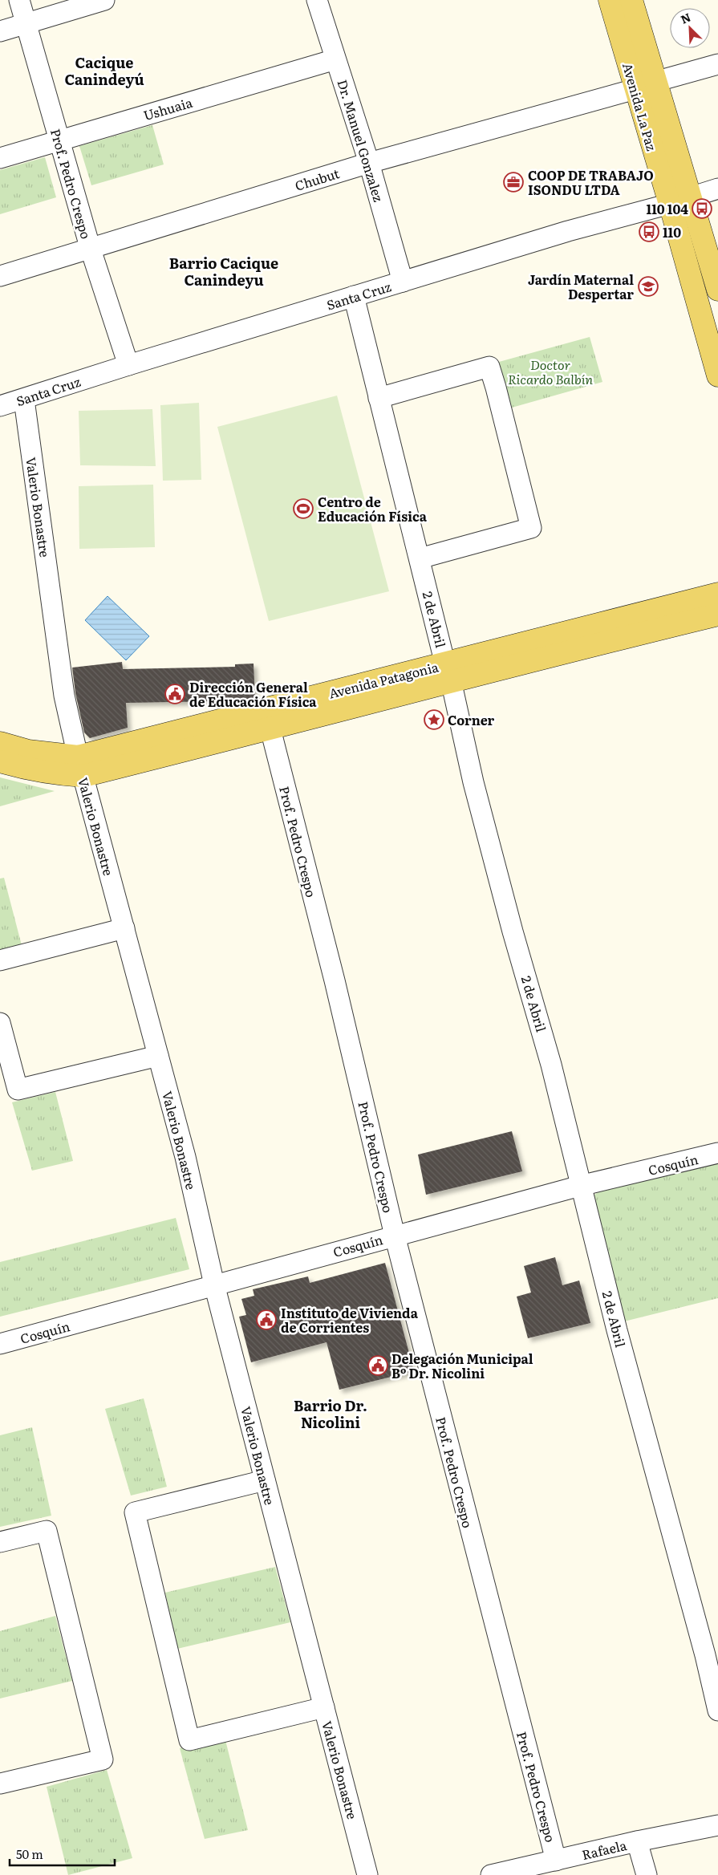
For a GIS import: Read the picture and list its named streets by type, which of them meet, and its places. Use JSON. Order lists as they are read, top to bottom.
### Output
{
  "streets": {
    "main road": ["Avenida La Paz", "Avenida Patagonia"],
    "street": [
      "Ushuaia",
      "Dr. Manuel Gonzalez",
      "Chubut",
      "Prof. Pedro Crespo",
      "Santa Cruz",
      "Valerio Bonastre",
      "2 de Abril",
      "Cosquín",
      "Rafaela"
    ]
  },
  "crossings": [
    ["Avenida La Paz", "Chubut"],
    ["Avenida La Paz", "Santa Cruz"],
    ["Ushuaia", "Dr. Manuel Gonzalez"],
    ["Ushuaia", "Prof. Pedro Crespo"],
    ["Dr. Manuel Gonzalez", "Chubut"],
    ["Dr. Manuel Gonzalez", "Santa Cruz"],
    ["Chubut", "Prof. Pedro Crespo"],
    ["Prof. Pedro Crespo", "Santa Cruz"],
    ["Prof. Pedro Crespo", "Avenida Patagonia"],
    ["Prof. Pedro Crespo", "Cosquín"],
    ["Prof. Pedro Crespo", "Rafaela"],
    ["Santa Cruz", "Valerio Bonastre"],
    ["Santa Cruz", "2 de Abril"],
    ["Valerio Bonastre", "Avenida Patagonia"],
    ["Valerio Bonastre", "Cosquín"],
    ["2 de Abril", "Avenida Patagonia"],
    ["2 de Abril", "Cosquín"]
  ],
  "districts": ["Cacique Canindeyú", "Barrio Cacique Canindeyu", "Barrio Dr. Nicolini"],
  "parks": ["Doctor Ricardo Balbín"],
  "places": {
    "office": ["COOP DE TRABAJO ISONDU LTDA"],
    "bus stop": ["110 104", "110"],
    "school or university": ["Jardín Maternal Despertar"],
    "sports": ["Centro de Educación Física"],
    "public building": ["Dirección General de Educación Física", "Instituto de Vivienda de Corrientes", "Delegación Municipal Bº Dr. Nicolini"],
    "place": ["Corner"]
  },
  "scale_bar": "50 m",
  "north": "top left"
}
